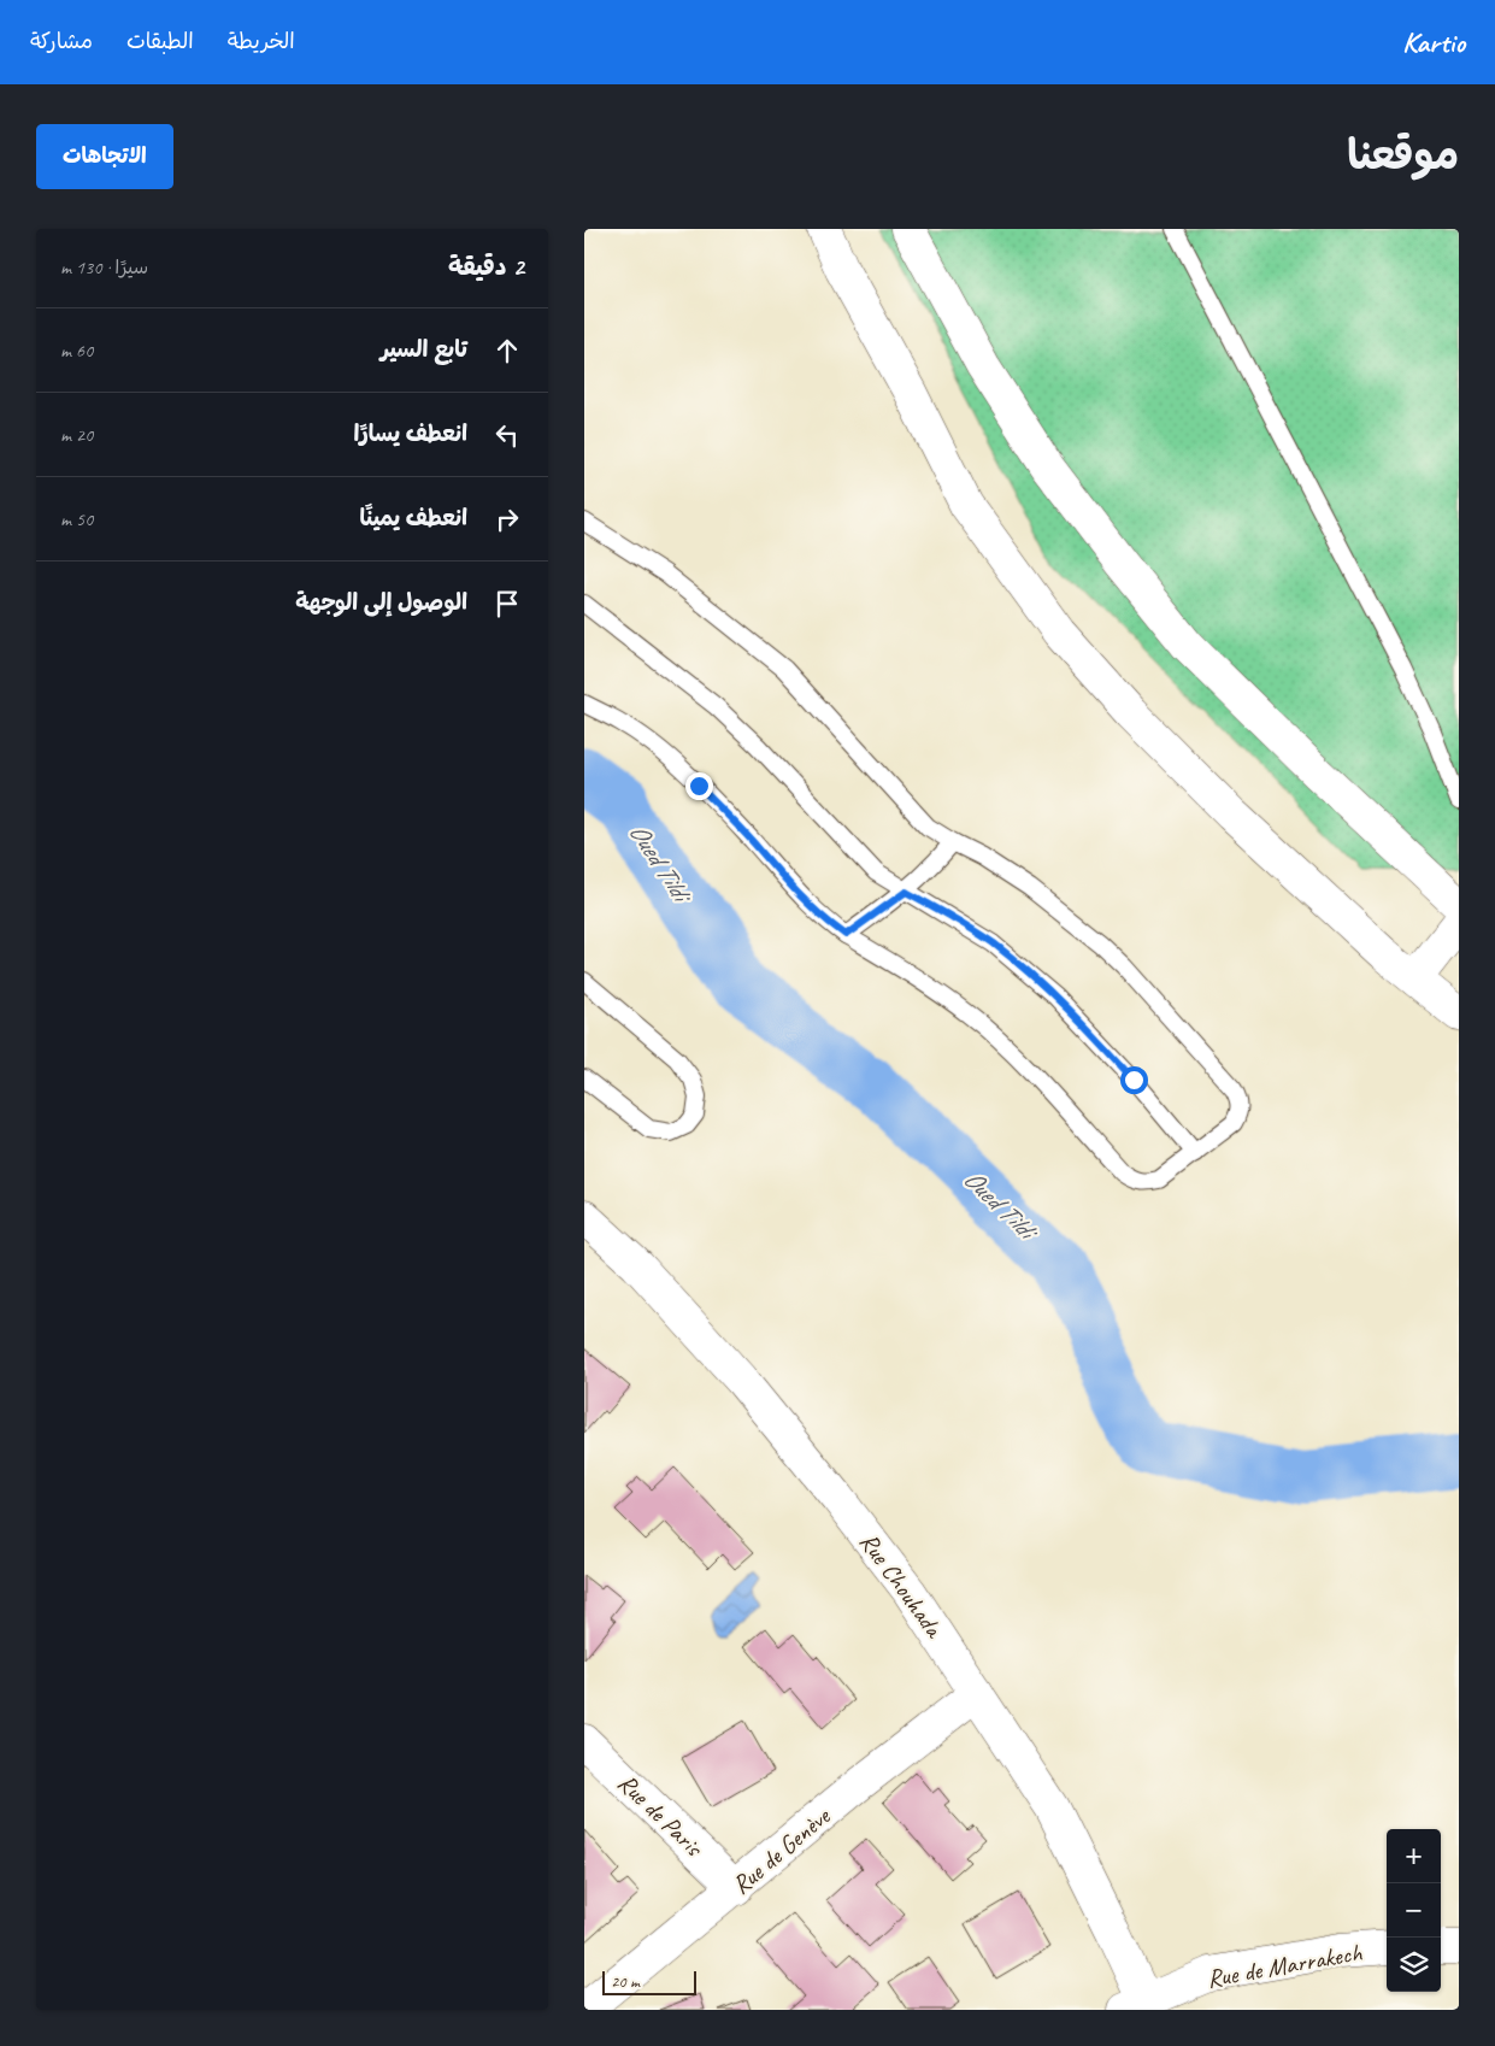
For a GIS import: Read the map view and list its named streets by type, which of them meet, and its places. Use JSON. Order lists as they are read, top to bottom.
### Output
{
  "streets": {
    "main road": [
      "Rue Chouhada",
      "Rue de Paris",
      "Rue de Genève",
      "Rue de Marrakech"
    ]
  },
  "crossings": [
    ["Rue Chouhada", "Rue de Genève"],
    ["Rue Chouhada", "Rue de Marrakech"],
    ["Rue de Paris", "Rue de Genève"]
  ],
  "water": ["Oued Tildi"],
  "scale_bar": "20 m",
  "page": {
    "header": "Kartio",
    "nav": ["الخريطة", "الطبقات", "مشاركة"],
    "title": "موقعنا",
    "buttons": "الاتجاهات",
    "heading": ["2 دقيقة", "سيرًا · 130 m"],
    "list": [
      ["تابع السير", "60 m"],
      ["انعطف يسارًا", "20 m"],
      ["انعطف يمينًا", "50 m"],
      "الوصول إلى الوجهة"
    ],
    "map_buttons": ["+", "−"],
    "scale": "20 m"
  }
}
